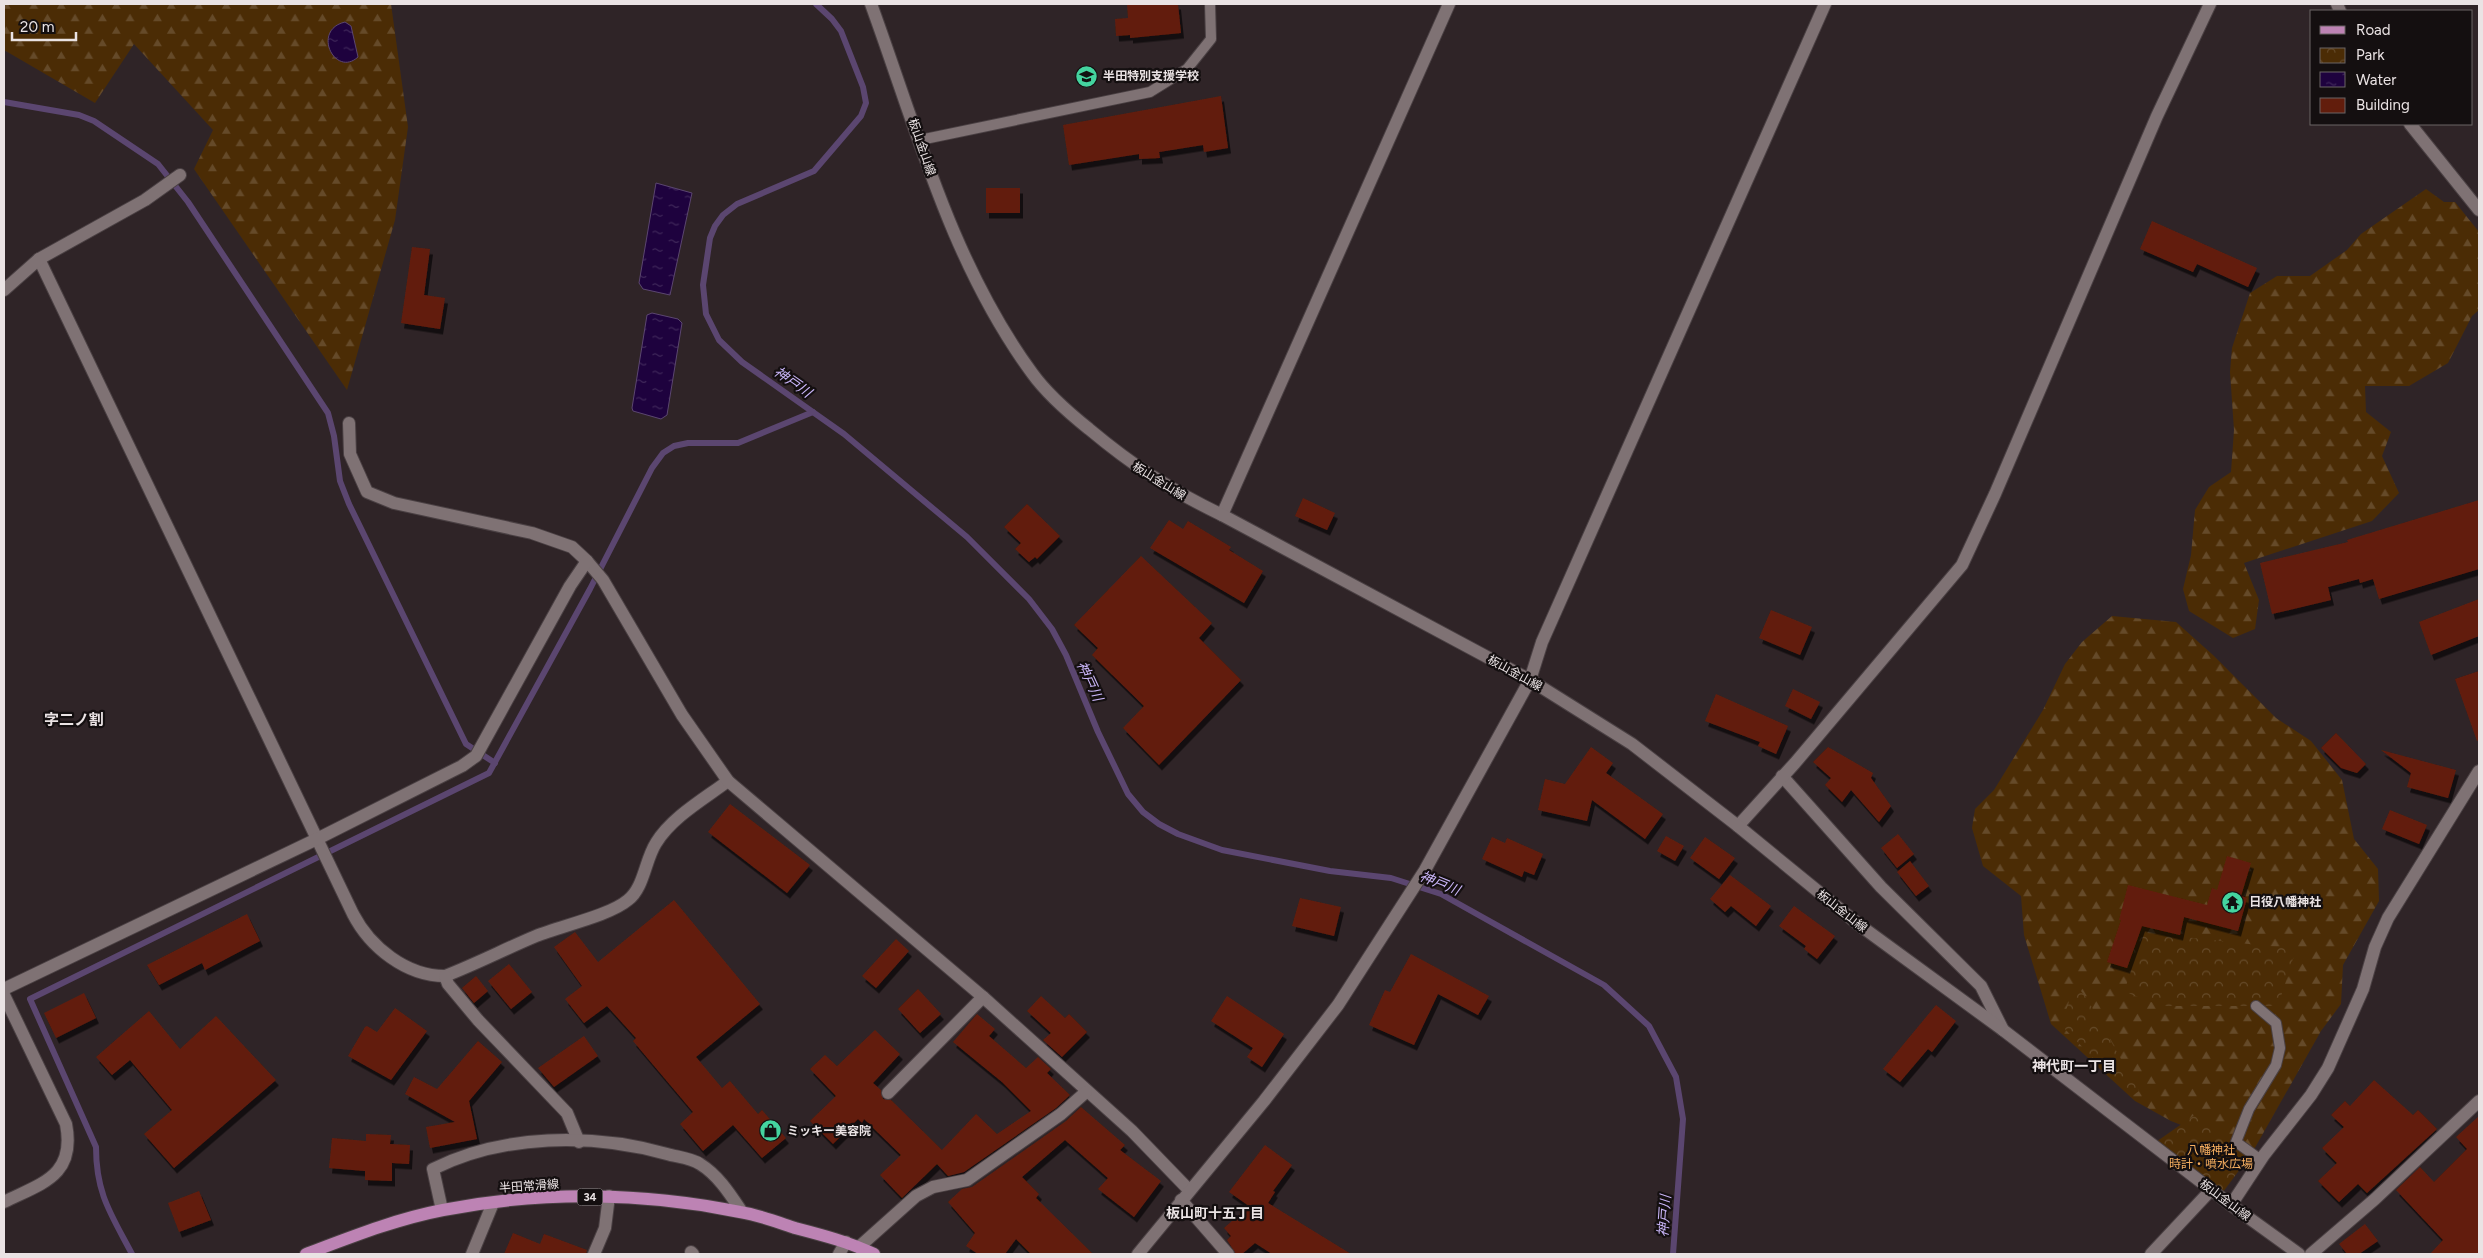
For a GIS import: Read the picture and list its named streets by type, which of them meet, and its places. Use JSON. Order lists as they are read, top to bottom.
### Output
{
  "streets": {
    "main road": ["半田常滑線", "34"],
    "street": ["板山金山線"]
  },
  "districts": ["字二ノ割", "神代町一丁目", "板山町十五丁目"],
  "water": ["神戸川"],
  "parks": ["八幡神社 時計・噴水広場"],
  "places": {
    "school or university": ["半田特別支援学校"],
    "temple": ["日役八幡神社"],
    "shop": ["ミッキー美容院"]
  },
  "legend": [
    "Road",
    "Park",
    "Water",
    "Building"
  ],
  "scale_bar": "20 m"
}
